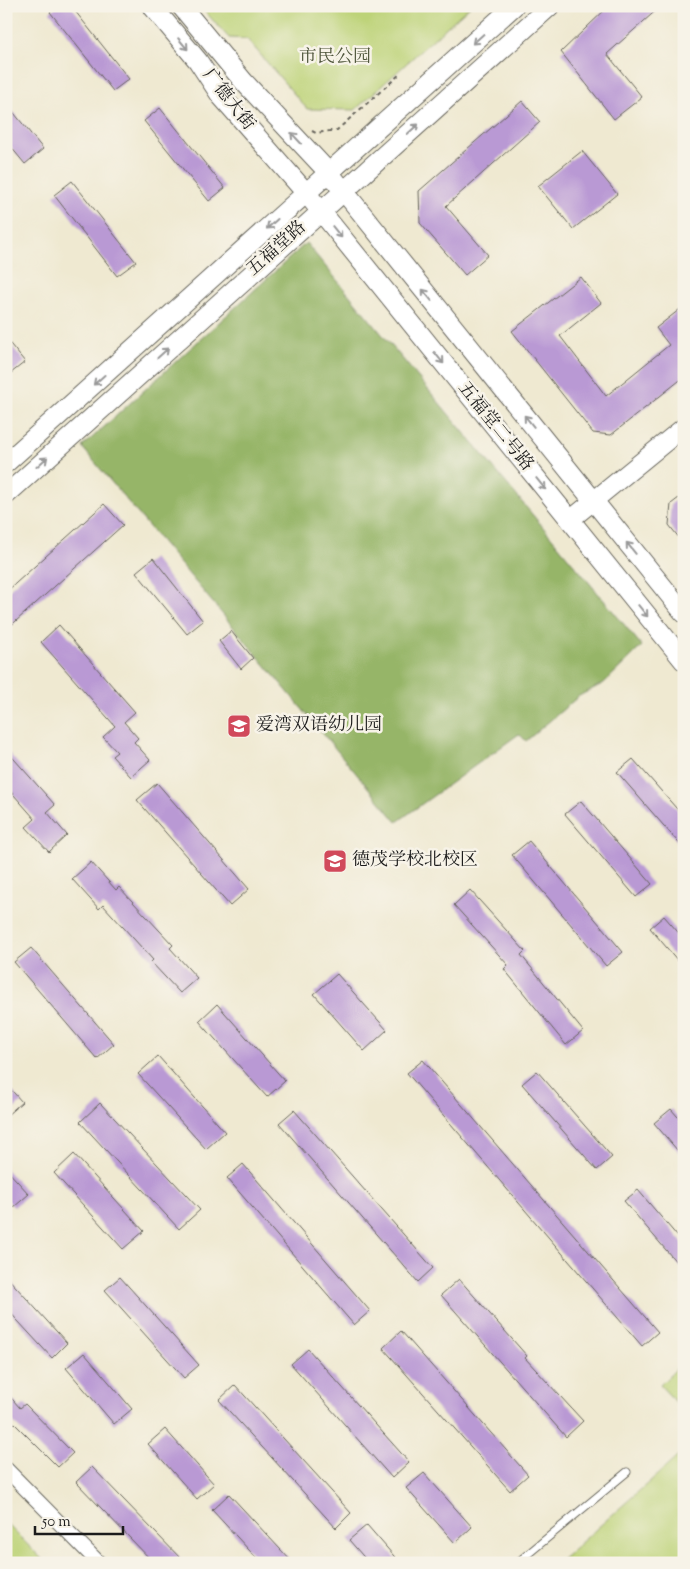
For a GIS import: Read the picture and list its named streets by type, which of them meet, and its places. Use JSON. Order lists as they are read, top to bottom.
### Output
{
  "streets": {
    "main road": ["广德大街", "五福堂路", "五福堂二号路"]
  },
  "crossings": [
    ["广德大街", "五福堂路"],
    ["广德大街", "五福堂二号路"],
    ["五福堂路", "五福堂二号路"]
  ],
  "parks": ["市民公园"],
  "places": {
    "school or university": ["爱湾双语幼儿园", "德茂学校北校区"]
  },
  "scale_bar": "50 m"
}
